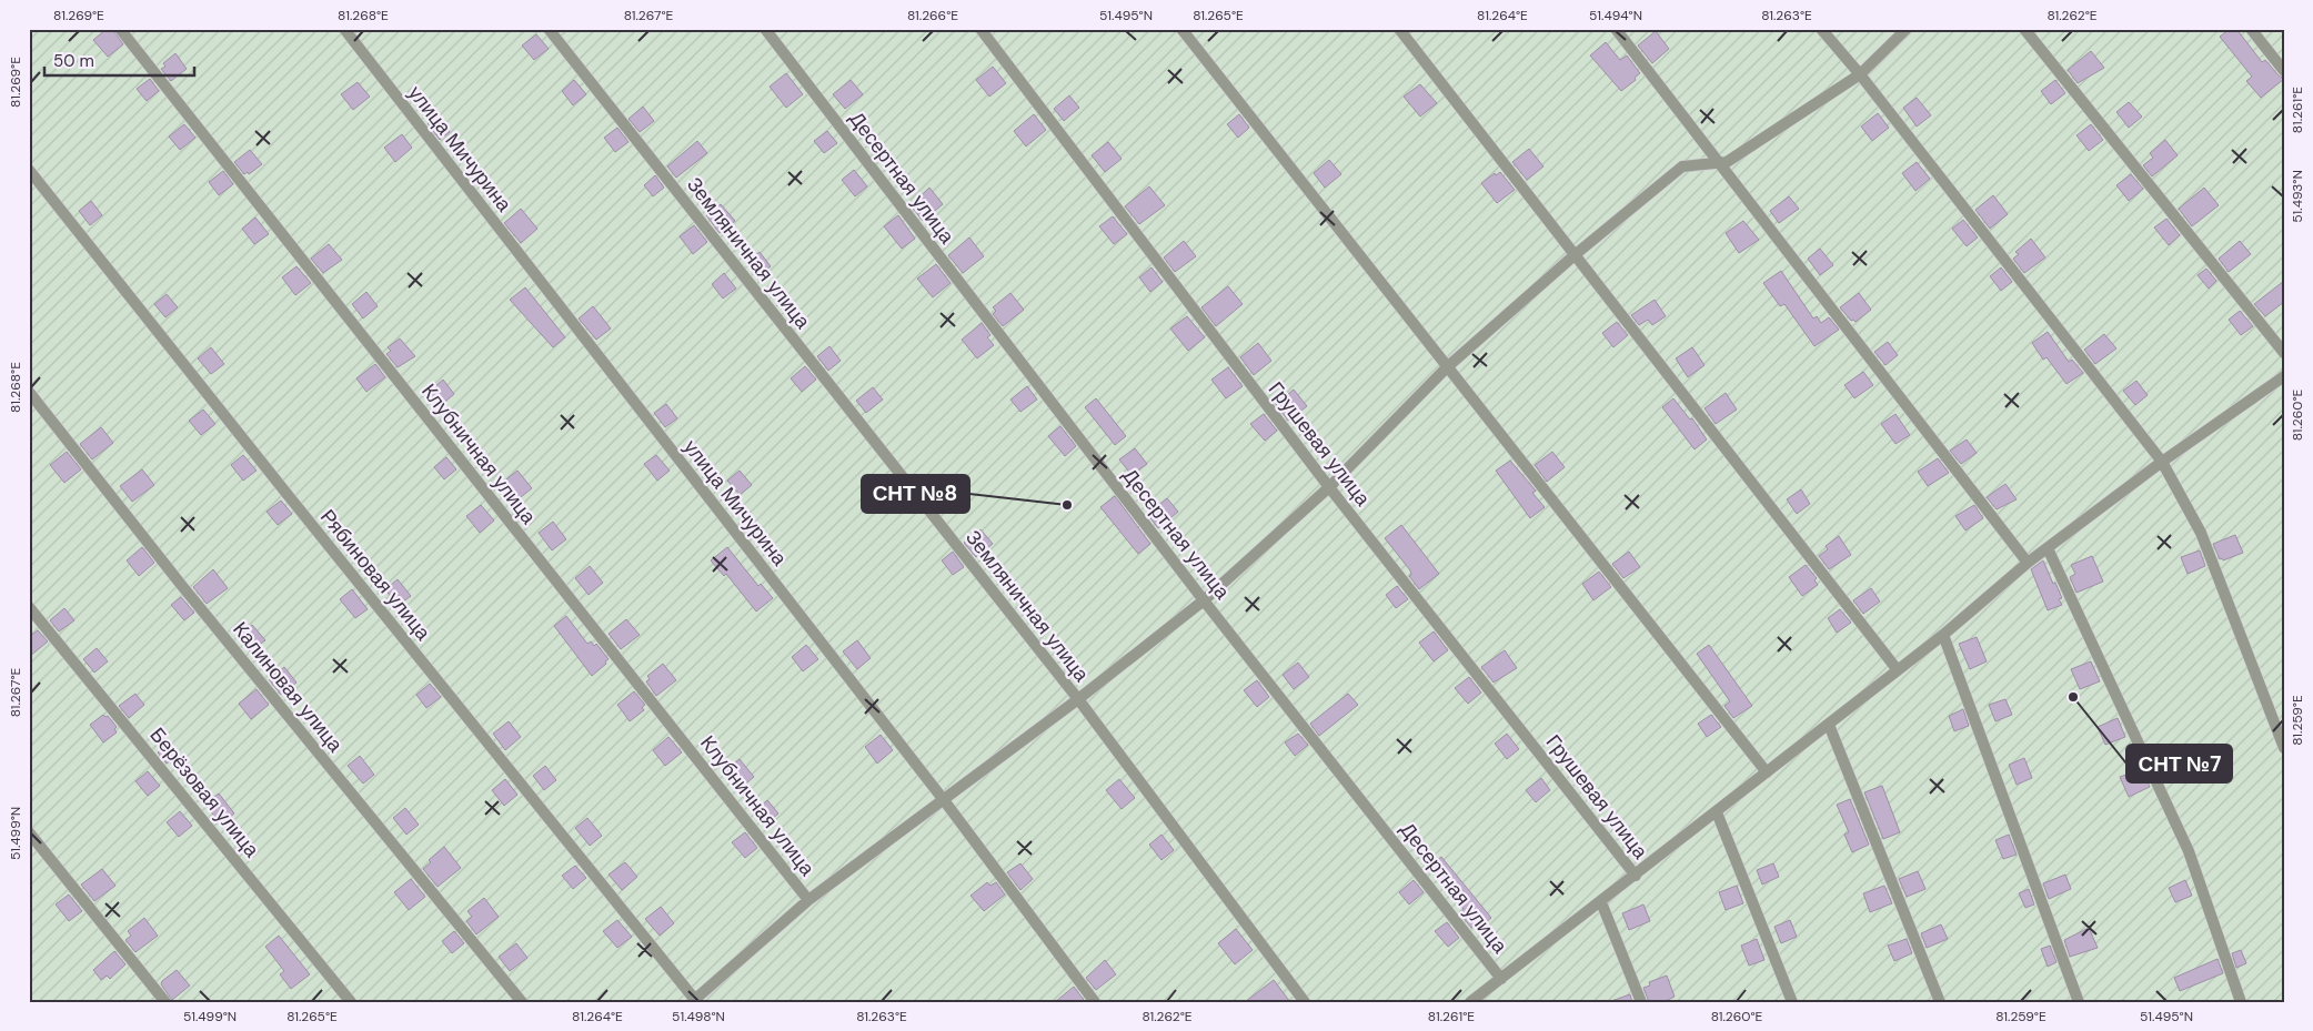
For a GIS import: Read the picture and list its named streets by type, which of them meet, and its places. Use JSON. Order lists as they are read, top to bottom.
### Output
{
  "streets": {
    "street": [
      "улица Мичурина",
      "Десертная улица",
      "Земляничная улица",
      "Грушевая улица",
      "Клубничная улица",
      "Рябиновая улица",
      "Калиновая улица",
      "Берёзовая улица"
    ]
  },
  "places": ["СНТ №8", "СНТ №7"],
  "scale_bar": "50 m",
  "coordinates": [
    "81.269°E",
    "81.268°E",
    "81.267°E",
    "81.266°E",
    "51.495°N",
    "81.265°E",
    "81.264°E",
    "51.494°N",
    "81.263°E",
    "81.262°E",
    "81.261°E",
    "51.493°N",
    "81.260°E",
    "81.259°E",
    "51.499°N",
    "51.498°N"
  ]
}
